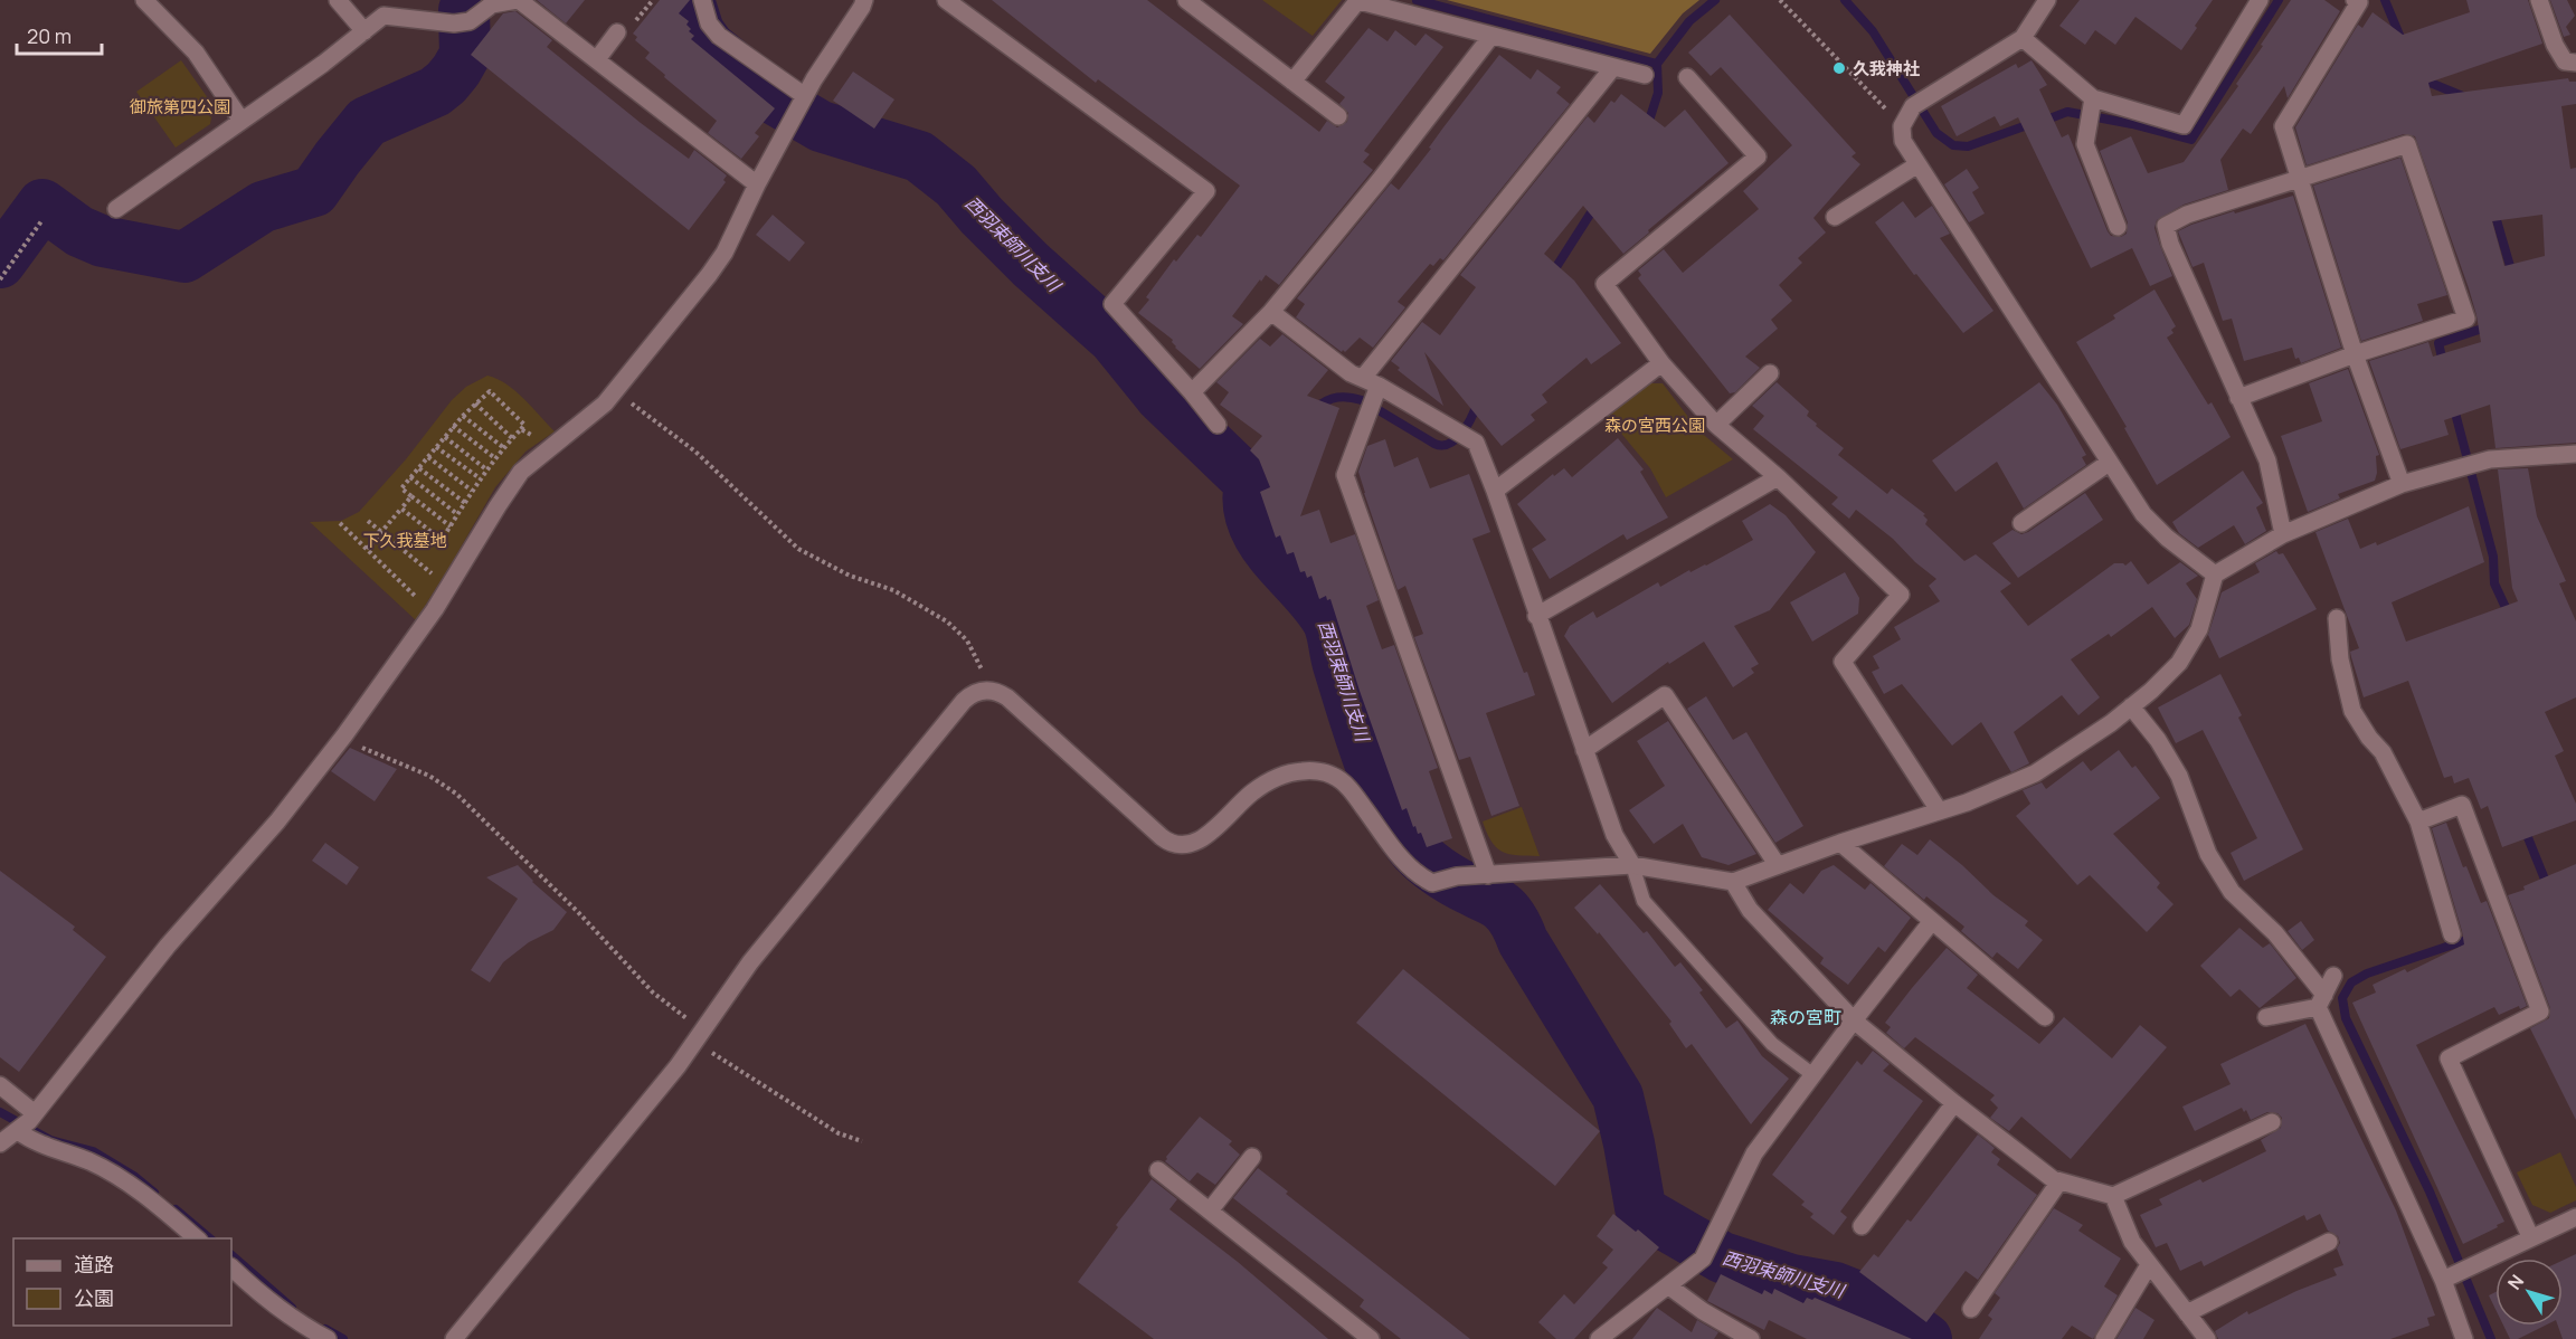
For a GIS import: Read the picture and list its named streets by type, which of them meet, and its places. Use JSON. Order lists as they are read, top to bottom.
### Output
{
  "districts": ["森の宮町"],
  "water": ["西羽束師川支川"],
  "parks": ["御旅第四公園", "森の宮西公園", "下久我墓地"],
  "places": ["久我神社"],
  "legend": ["道路", "公園"],
  "scale_bar": "20 m",
  "north": "top left"
}
